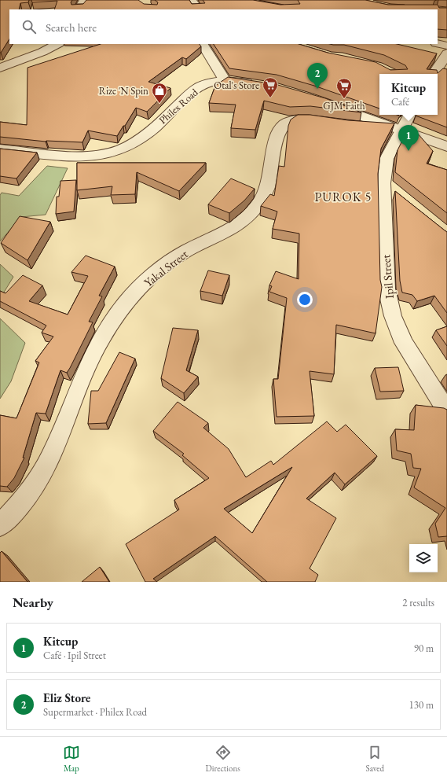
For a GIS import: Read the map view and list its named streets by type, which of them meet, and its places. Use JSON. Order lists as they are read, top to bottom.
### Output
{
  "streets": {
    "street": ["Philex Road", "Yakal Street", "Ipil Street"]
  },
  "crossings": [
    ["Yakal Street", "Ipil Street"]
  ],
  "districts": ["PUROK 5"],
  "places": {
    "supermarket": ["Otal's Store", "GJM Faith"],
    "shop": ["Rize 'N Spin"]
  },
  "page": {
    "search": "Search here",
    "pins": ["2", "1"],
    "popup": ["Kitcup", "Café"],
    "heading": ["Nearby", "2 results"],
    "list": [
      {
        "mark": "1",
        "name": "Kitcup",
        "note": "Café · Ipil Street",
        "value": "90 m"
      },
      {
        "mark": "2",
        "name": "Eliz Store",
        "note": "Supermarket · Philex Road",
        "value": "130 m"
      }
    ],
    "nav": ["Map", "Directions", "Saved"]
  }
}
